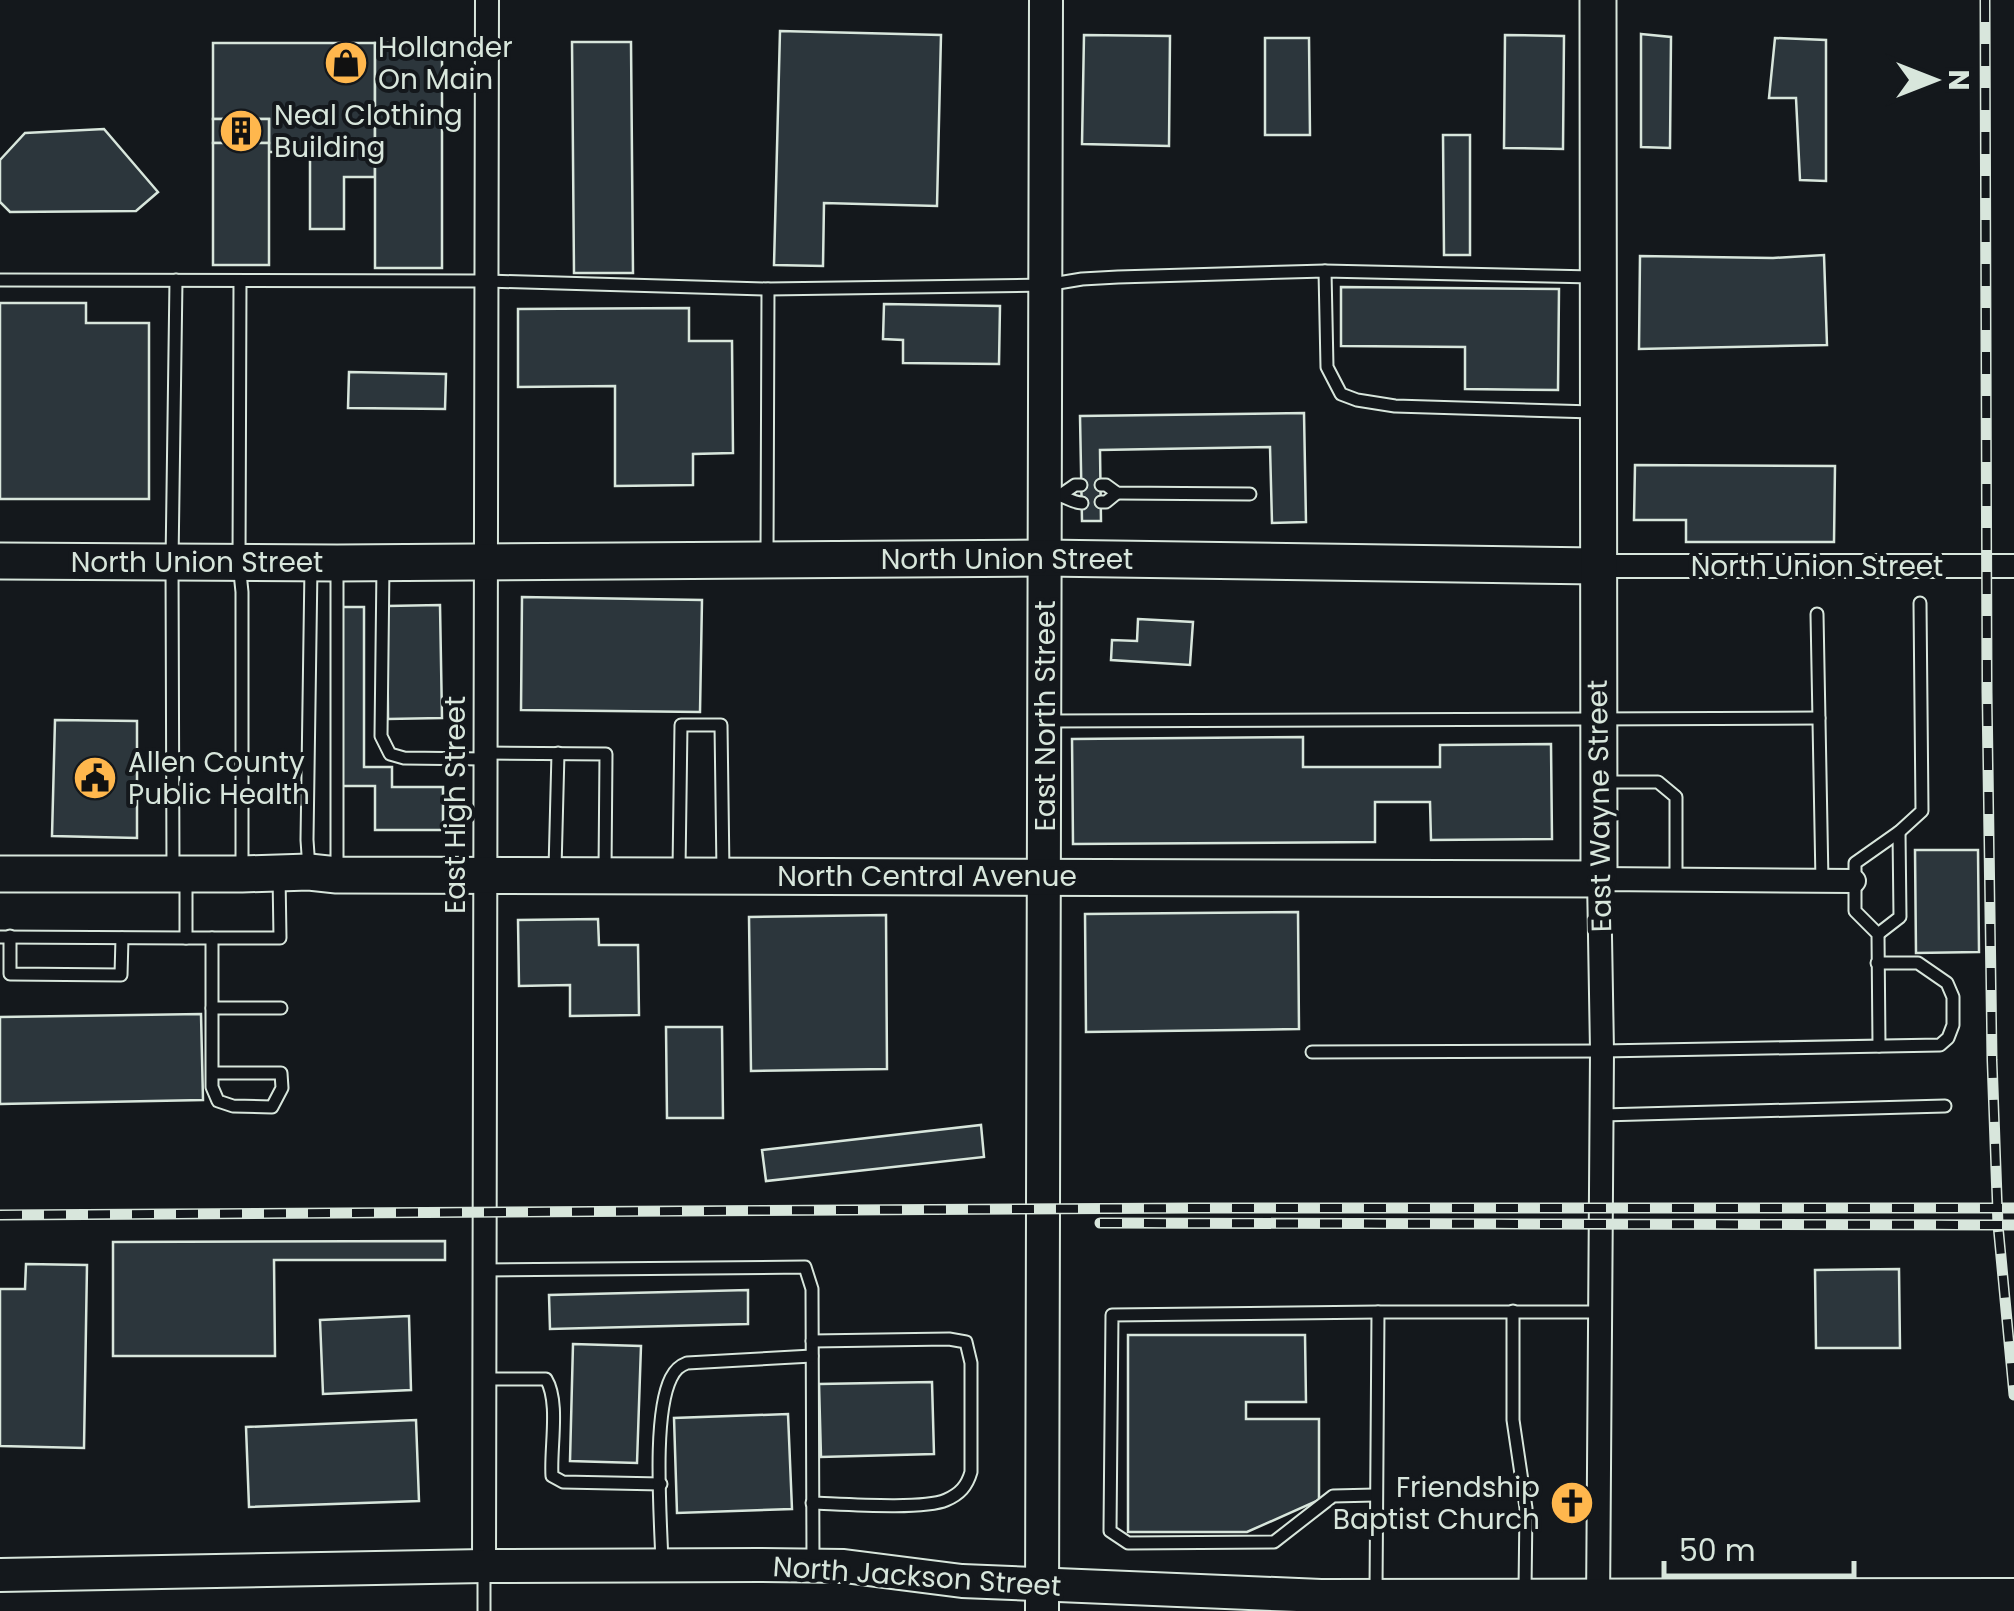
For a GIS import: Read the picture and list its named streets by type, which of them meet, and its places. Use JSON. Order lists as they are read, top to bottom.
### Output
{
  "streets": {
    "main road": [
      "North Union Street",
      "East North Street",
      "East Wayne Street",
      "North Central Avenue",
      "North Jackson Street"
    ],
    "street": ["East High Street"]
  },
  "crossings": [
    ["North Union Street", "East North Street"],
    ["North Union Street", "East High Street"],
    ["North Union Street", "East Wayne Street"],
    ["East North Street", "North Central Avenue"],
    ["East North Street", "North Jackson Street"],
    ["East High Street", "North Central Avenue"],
    ["East High Street", "North Jackson Street"],
    ["East Wayne Street", "North Central Avenue"],
    ["East Wayne Street", "North Jackson Street"]
  ],
  "places": {
    "shop": ["Hollander On Main"],
    "building": ["Neal Clothing Building"],
    "public building": ["Allen County Public Health"],
    "church": ["Friendship Baptist Church"]
  },
  "scale_bar": "50 m",
  "north": "right"
}
